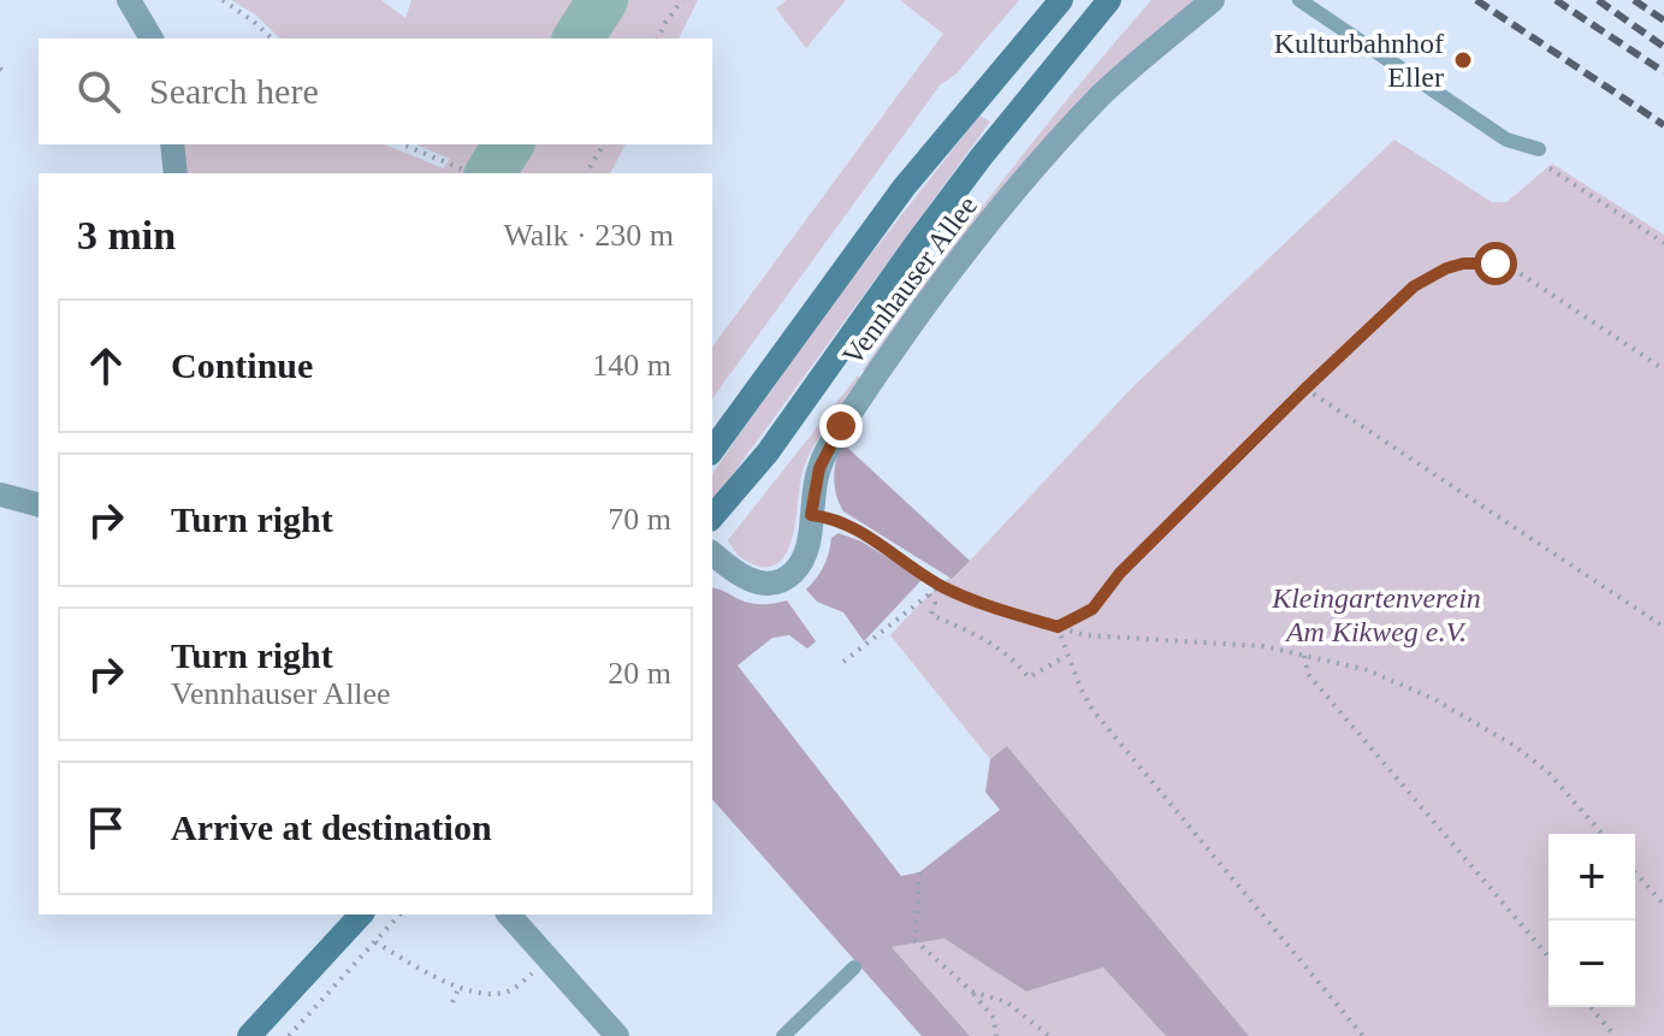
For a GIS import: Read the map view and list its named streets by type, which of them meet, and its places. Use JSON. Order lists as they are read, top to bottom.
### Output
{
  "streets": {
    "main road": ["Vennhauser Allee"]
  },
  "parks": ["Kleingartenverein Am Kikweg e.V."],
  "places": ["Kulturbahnhof Eller"],
  "page": {
    "search": "Search here",
    "heading": ["3 min", "Walk · 230 m"],
    "list": [
      ["Continue", "140 m"],
      ["Turn right", "70 m"],
      ["Turn right", "Vennhauser Allee", "20 m"],
      "Arrive at destination"
    ],
    "map_buttons": ["+", "−"]
  }
}
